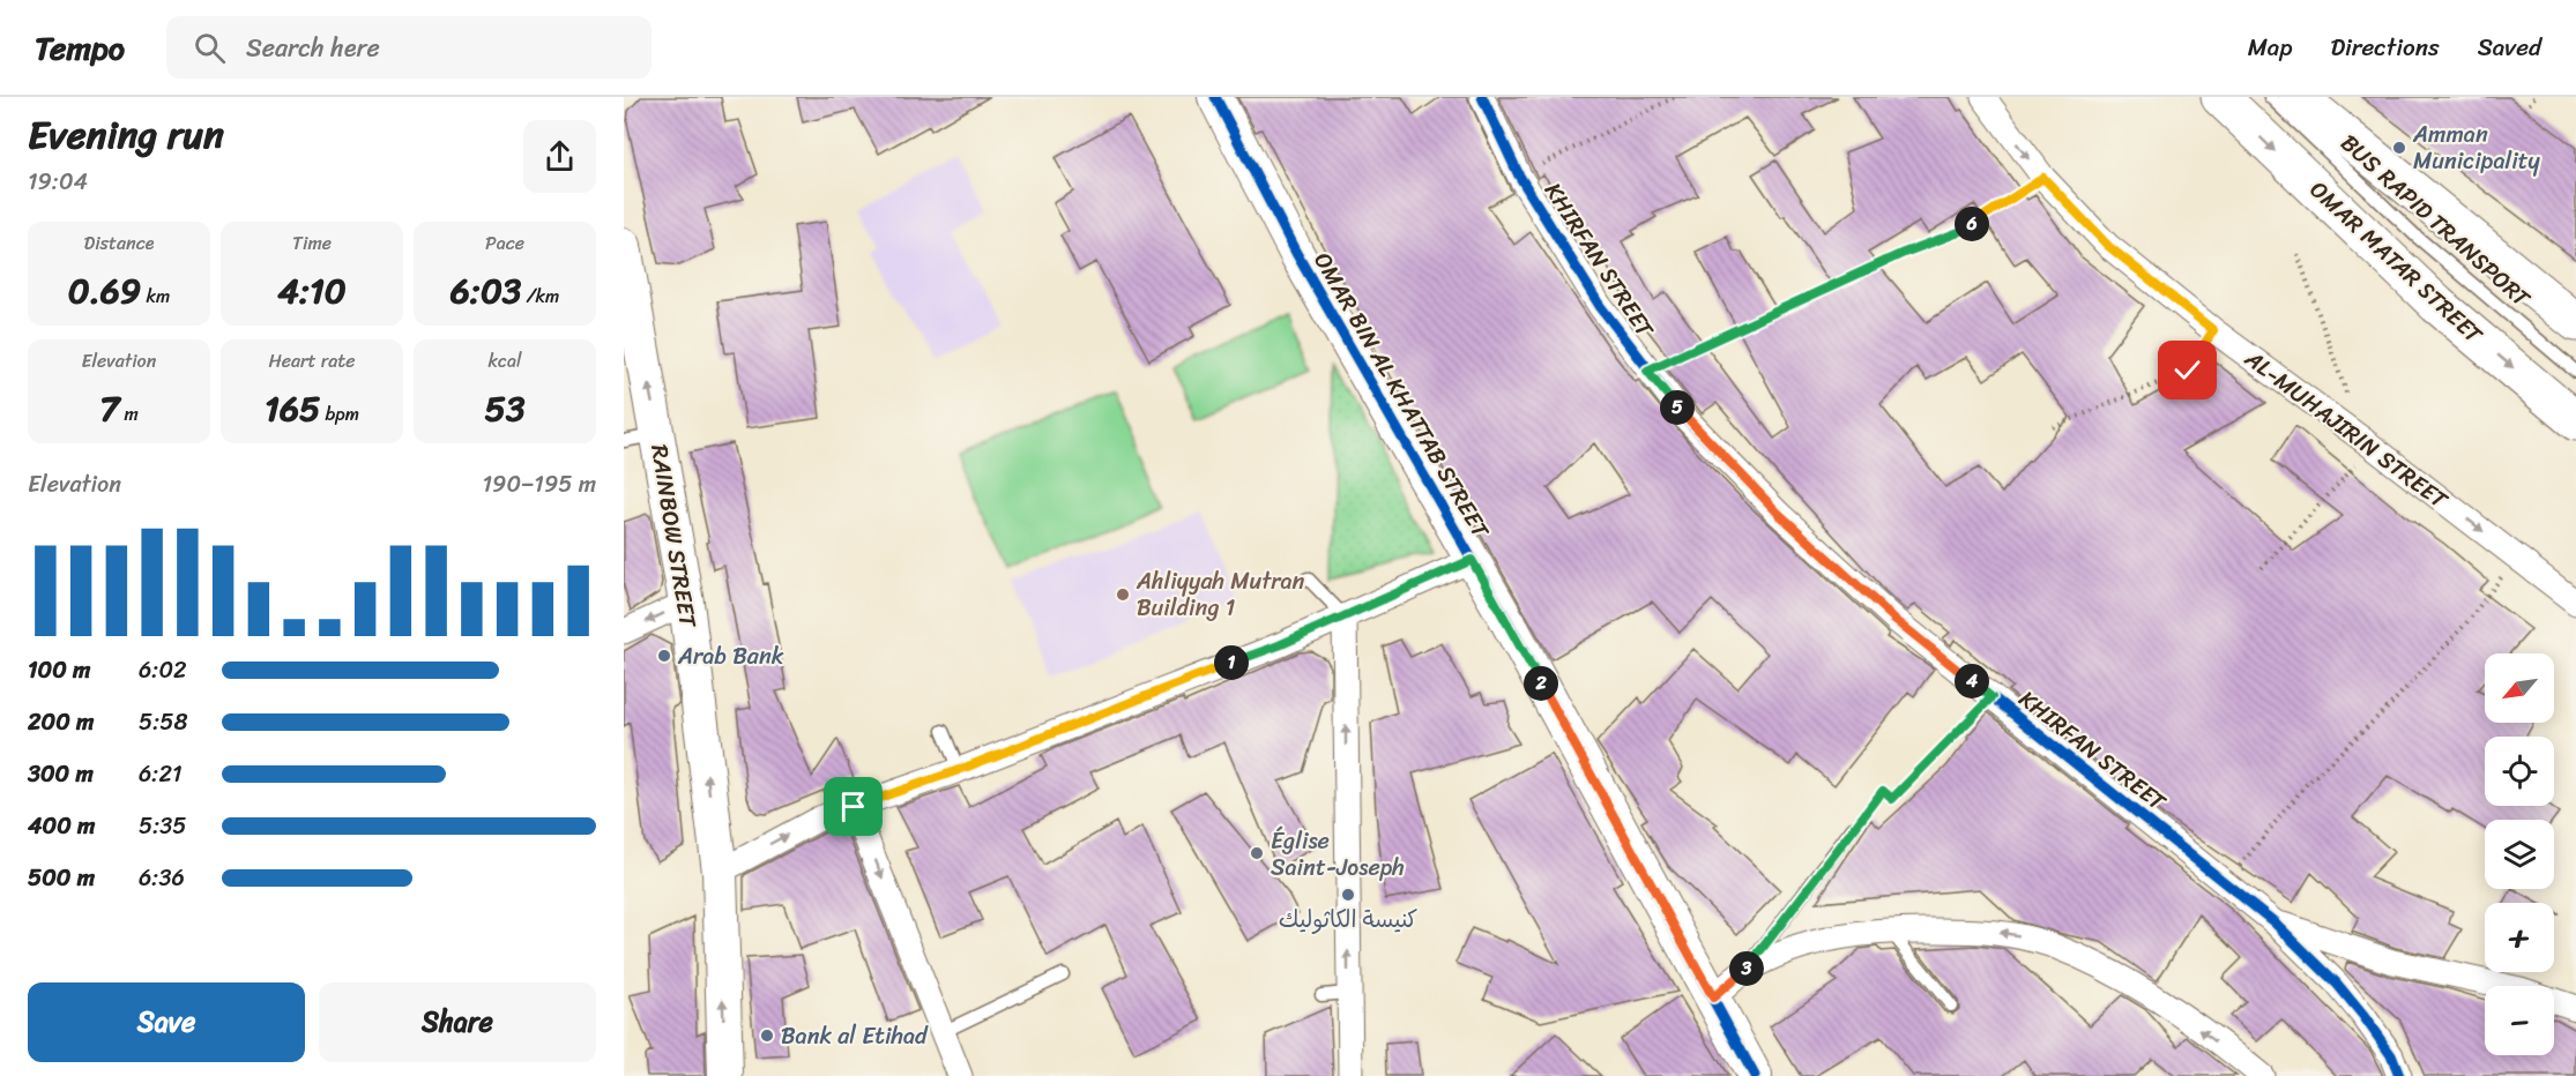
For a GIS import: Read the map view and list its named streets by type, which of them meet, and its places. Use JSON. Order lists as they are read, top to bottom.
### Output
{
  "streets": {
    "main road": ["OMAR MATAR STREET"],
    "street": [
      "KHIRFAN STREET",
      "OMAR BIN AL KHATTAB STREET",
      "AL-MUHAJIRIN STREET",
      "RAINBOW STREET"
    ],
    "lane": ["BUS RAPID TRANSPORT"]
  },
  "one_way": ["AL-MUHAJIRIN STREET"],
  "places": [
    "Amman Municipality",
    "Ahliyyah Mutran Building 1",
    "Arab Bank",
    "Église Saint-Joseph",
    "كنيسة الكاثوليك",
    "Bank al Etihad"
  ],
  "north": "bottom left",
  "page": {
    "header": "Tempo",
    "search": "Search here",
    "nav": ["Map", "Directions", "Saved"],
    "heading": ["Evening run", "19:04"],
    "pins": [
      "6",
      "5",
      "1",
      "4",
      "2",
      "3"
    ],
    "stats": [
      ["Distance", "0.69 km"],
      ["Time", "4:10"],
      ["Pace", "6:03 /km"],
      ["Elevation", "7 m"],
      ["Heart rate", "165 bpm"],
      ["kcal", "53"]
    ],
    "chart": ["Elevation", "190–195 m"],
    "list": [
      {
        "name": "100 m",
        "note": "6:02"
      },
      {
        "name": "200 m",
        "note": "5:58"
      },
      {
        "name": "300 m",
        "note": "6:21"
      },
      {
        "name": "400 m",
        "note": "5:35"
      },
      {
        "name": "500 m",
        "note": "6:36"
      }
    ],
    "map_buttons": ["+", "−"],
    "buttons": ["Save", "Share"]
  }
}
